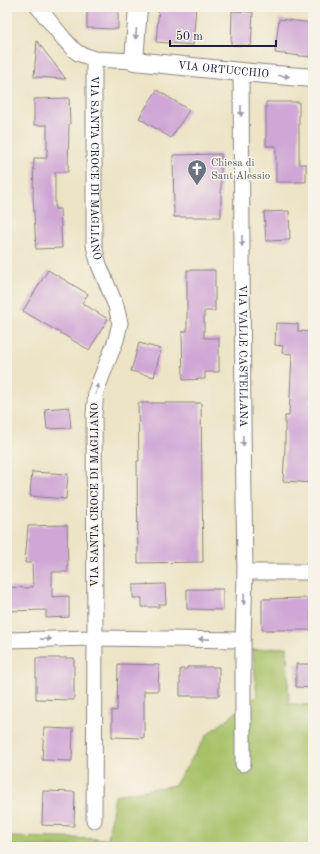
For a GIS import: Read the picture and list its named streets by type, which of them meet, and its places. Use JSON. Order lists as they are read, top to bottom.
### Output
{
  "streets": {
    "street": ["VIA ORTUCCHIO", "VIA SANTA CROCE DI MAGLIANO", "VIA VALLE CASTELLANA"]
  },
  "crossings": [
    ["VIA ORTUCCHIO", "VIA VALLE CASTELLANA"]
  ],
  "one_way": ["VIA ORTUCCHIO", "VIA SANTA CROCE DI MAGLIANO", "VIA VALLE CASTELLANA"],
  "places": {
    "church": ["Chiesa di Sant'Alessio"]
  },
  "scale_bar": "50 m"
}
